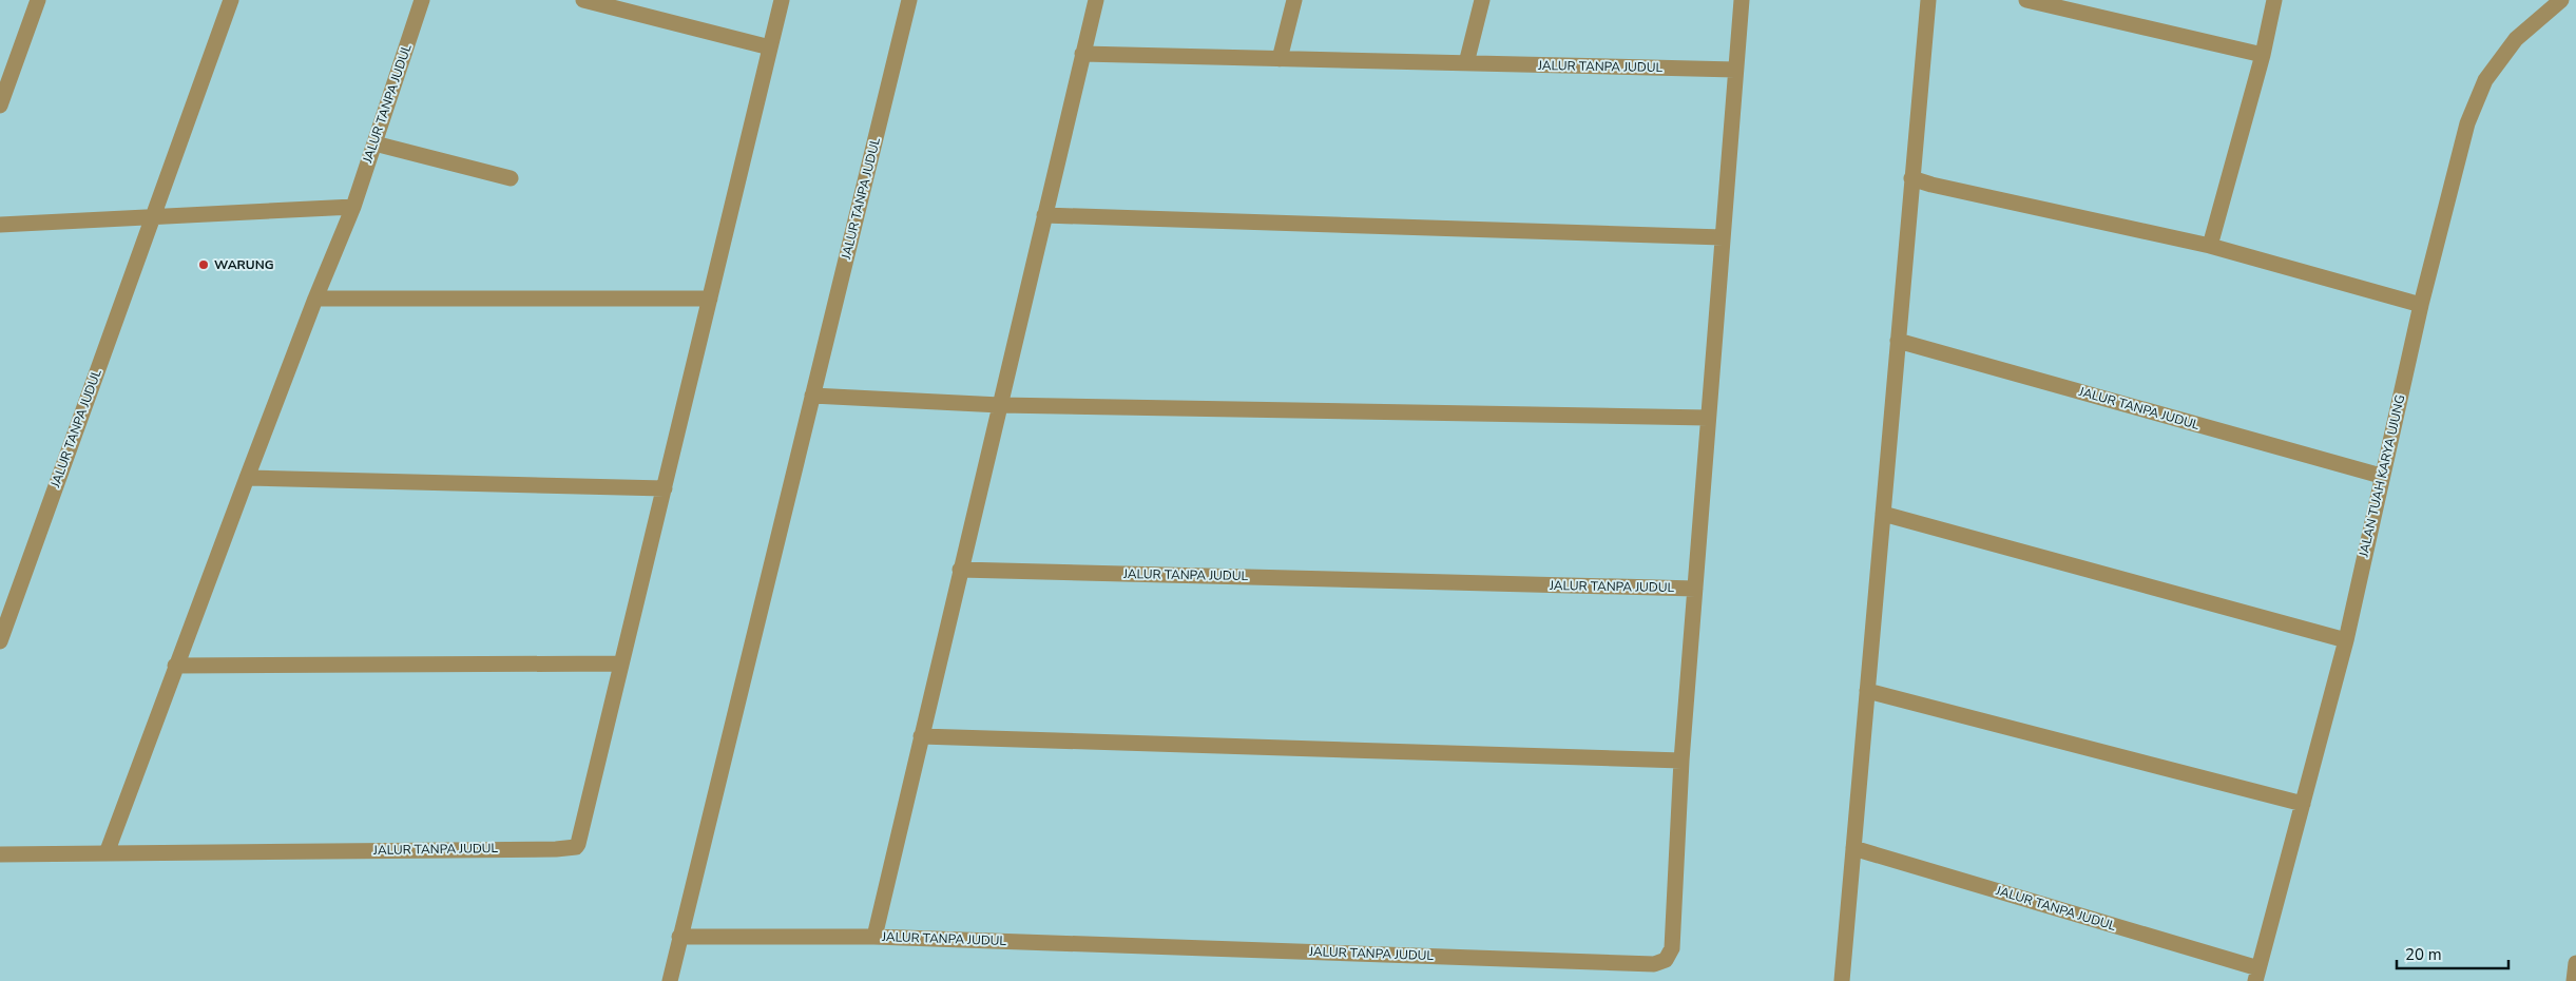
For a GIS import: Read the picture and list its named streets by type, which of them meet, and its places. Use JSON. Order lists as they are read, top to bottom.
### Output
{
  "streets": {
    "street": ["JALUR TANPA JUDUL", "JALAN TUAH KARYA UJUNG"]
  },
  "crossings": [
    ["JALUR TANPA JUDUL", "JALAN TUAH KARYA UJUNG"]
  ],
  "places": ["WARUNG"],
  "scale_bar": "20 m"
}
